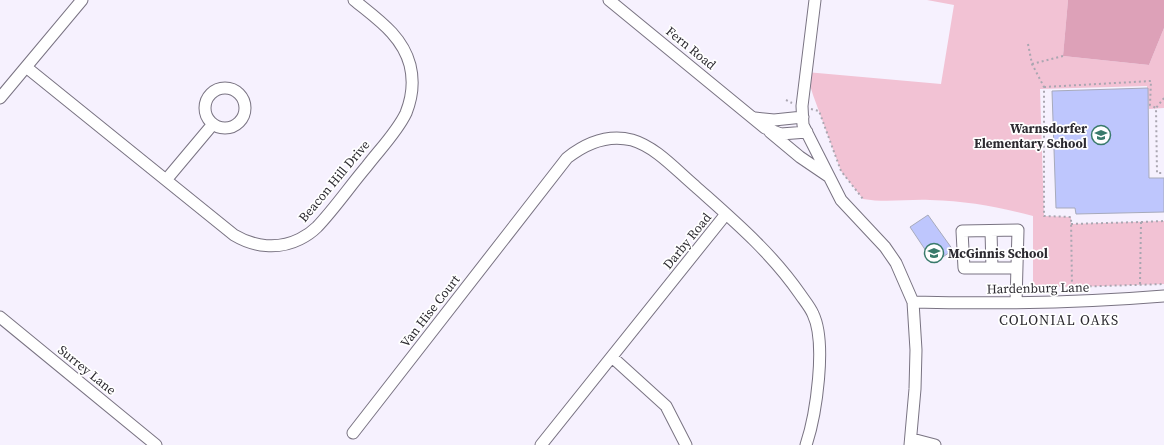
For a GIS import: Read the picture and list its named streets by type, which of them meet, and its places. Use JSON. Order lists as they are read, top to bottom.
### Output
{
  "streets": {
    "street": [
      "Fern Road",
      "Beacon Hill Drive",
      "Darby Road",
      "Hardenburg Lane",
      "Van Hise Court",
      "Surrey Lane"
    ]
  },
  "crossings": [
    ["Darby Road", "Van Hise Court"]
  ],
  "districts": ["COLONIAL OAKS"],
  "places": {
    "school or university": ["Warnsdorfer Elementary School", "McGinnis School"]
  }
}
